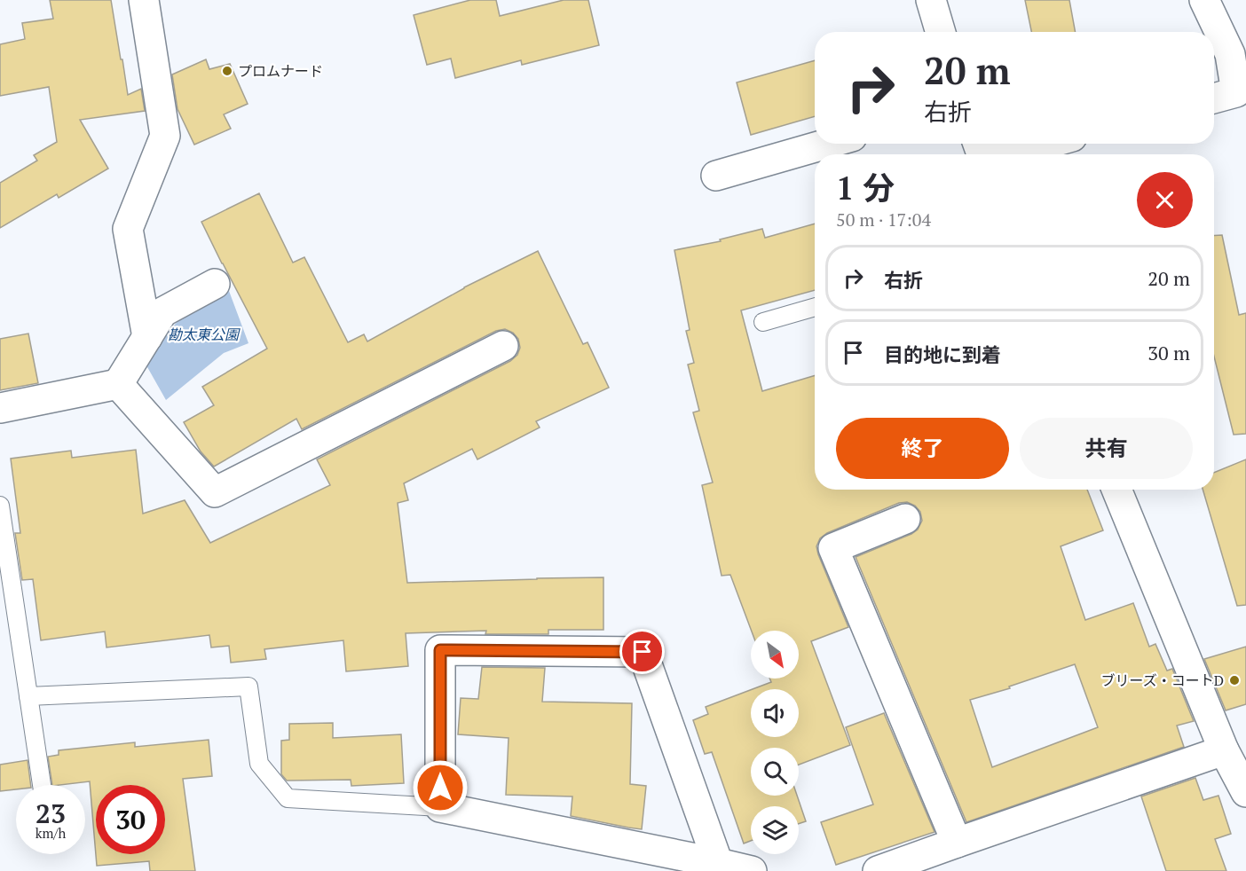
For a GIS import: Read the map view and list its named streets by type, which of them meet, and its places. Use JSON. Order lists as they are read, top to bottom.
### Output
{
  "parks": ["勘太東公園"],
  "places": ["プロムナード", "ブリーズ・コートD"],
  "north": "bottom right",
  "page": {
    "turn": ["20 m", "右折"],
    "heading": ["1 分", "50 m · 17:04"],
    "list": [
      {
        "name": "右折",
        "value": "20 m"
      },
      {
        "name": "目的地に到着",
        "value": "30 m"
      }
    ],
    "buttons": ["終了", "共有"],
    "speed": "23 km/h",
    "limit": "30"
  }
}
